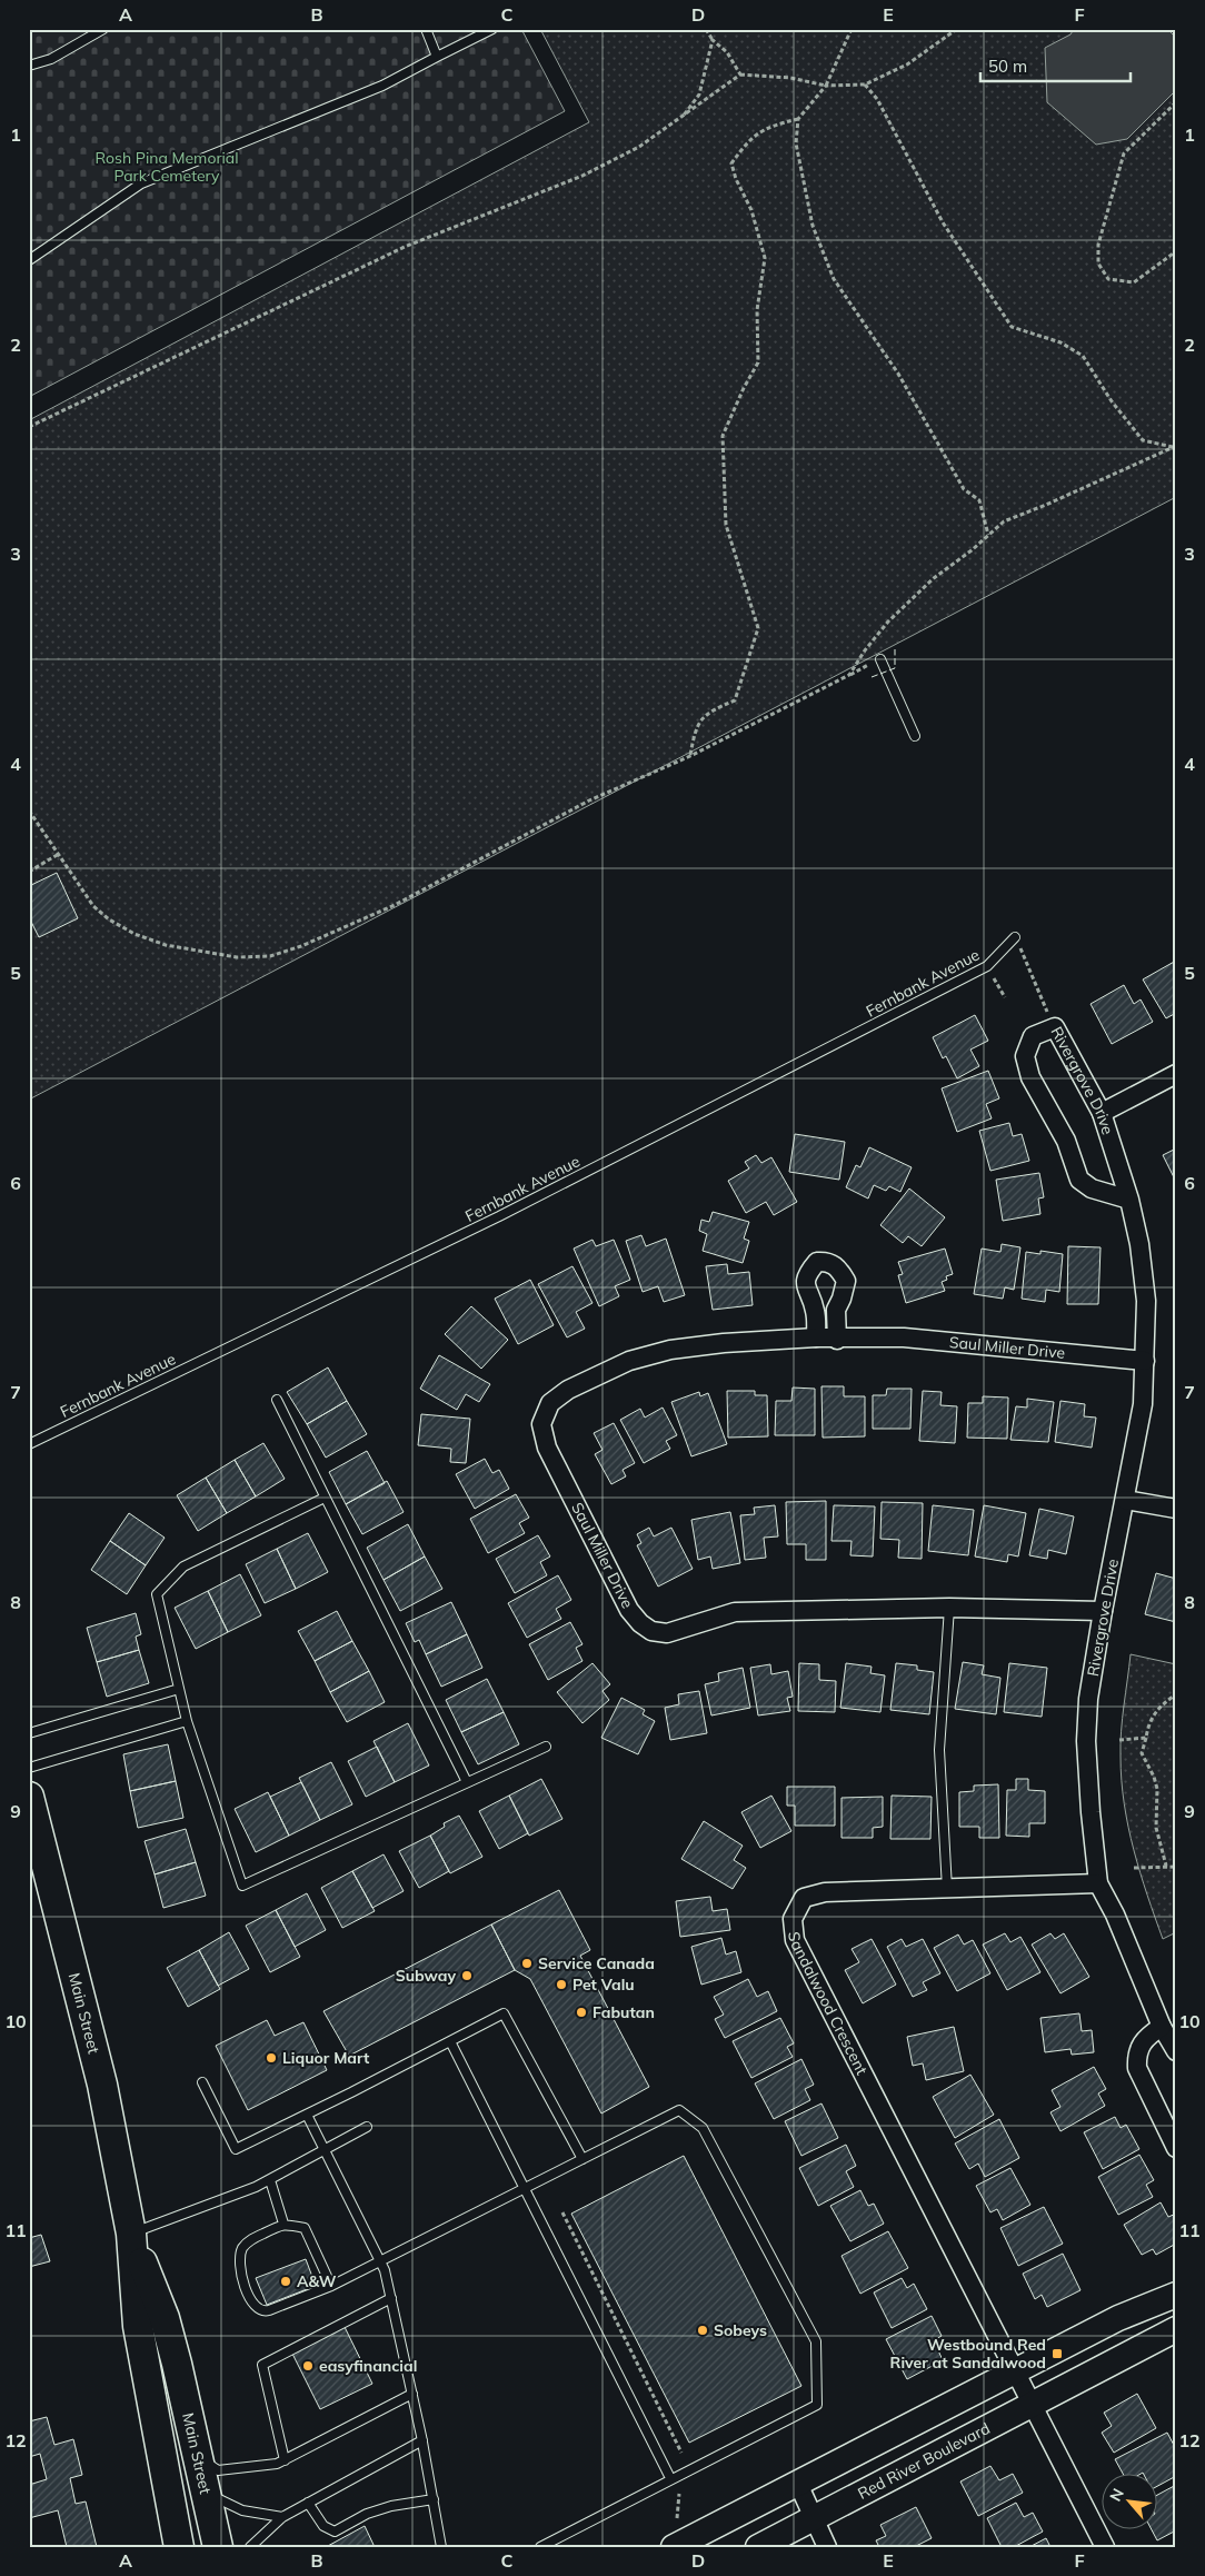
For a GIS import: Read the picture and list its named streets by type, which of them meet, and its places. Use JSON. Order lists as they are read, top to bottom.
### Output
{
  "streets": {
    "main road": ["Main Street"],
    "street": [
      "Rivergrove Drive",
      "Saul Miller Drive",
      "Sandalwood Crescent",
      "Red River Boulevard"
    ],
    "lane": ["Fernbank Avenue"]
  },
  "crossings": [
    ["Rivergrove Drive", "Saul Miller Drive"],
    ["Rivergrove Drive", "Sandalwood Crescent"]
  ],
  "parks": ["Rosh Pina Memorial Park Cemetery"],
  "places": {
    "other": [
      "Service Canada",
      "Subway",
      "Pet Valu",
      "Fabutan",
      "Liquor Mart",
      "A&W",
      "Sobeys",
      "easyfinancial"
    ],
    "transit": ["Westbound Red River at Sandalwood"]
  },
  "scale_bar": "50 m",
  "north": "top left",
  "grid": {
    "columns": [
      "A",
      "B",
      "C",
      "D",
      "E",
      "F"
    ],
    "rows": [
      "1",
      "2",
      "3",
      "4",
      "5",
      "6",
      "7",
      "8",
      "9",
      "10",
      "11",
      "12"
    ]
  }
}
